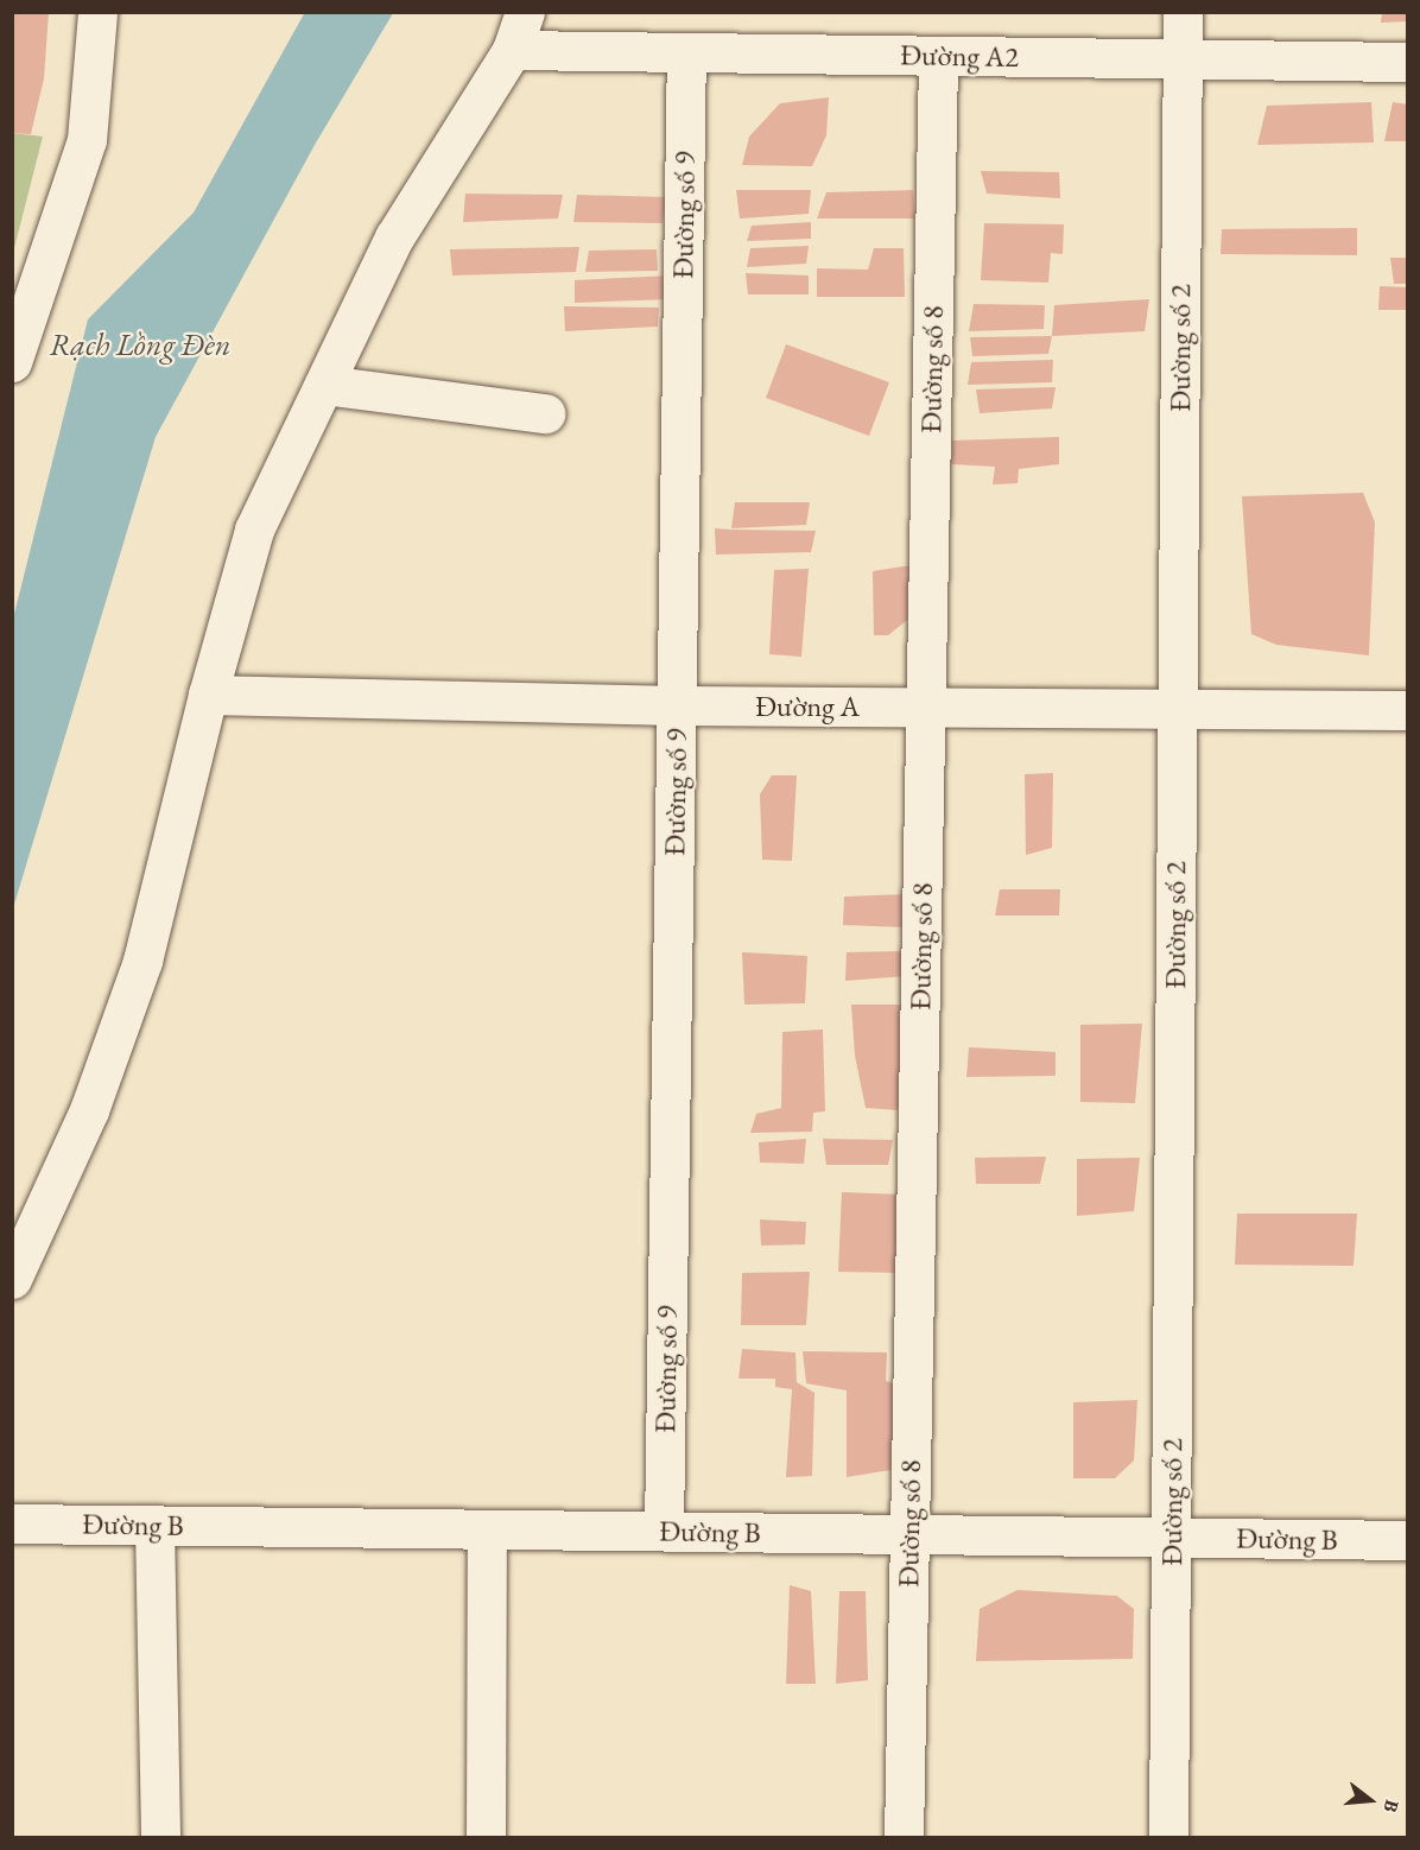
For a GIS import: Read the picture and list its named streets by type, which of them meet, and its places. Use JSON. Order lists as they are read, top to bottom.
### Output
{
  "streets": {
    "street": [
      "Đường A2",
      "Đường số 9",
      "Đường số 2",
      "Đường số 8",
      "Đường A",
      "Đường B"
    ]
  },
  "crossings": [
    ["Đường A2", "Đường số 9"],
    ["Đường A2", "Đường số 2"],
    ["Đường A2", "Đường số 8"],
    ["Đường số 9", "Đường A"],
    ["Đường số 9", "Đường B"],
    ["Đường số 2", "Đường A"],
    ["Đường số 2", "Đường B"],
    ["Đường số 8", "Đường A"],
    ["Đường số 8", "Đường B"]
  ],
  "water": ["Rạch Lồng Đèn"],
  "north": "right"
}
